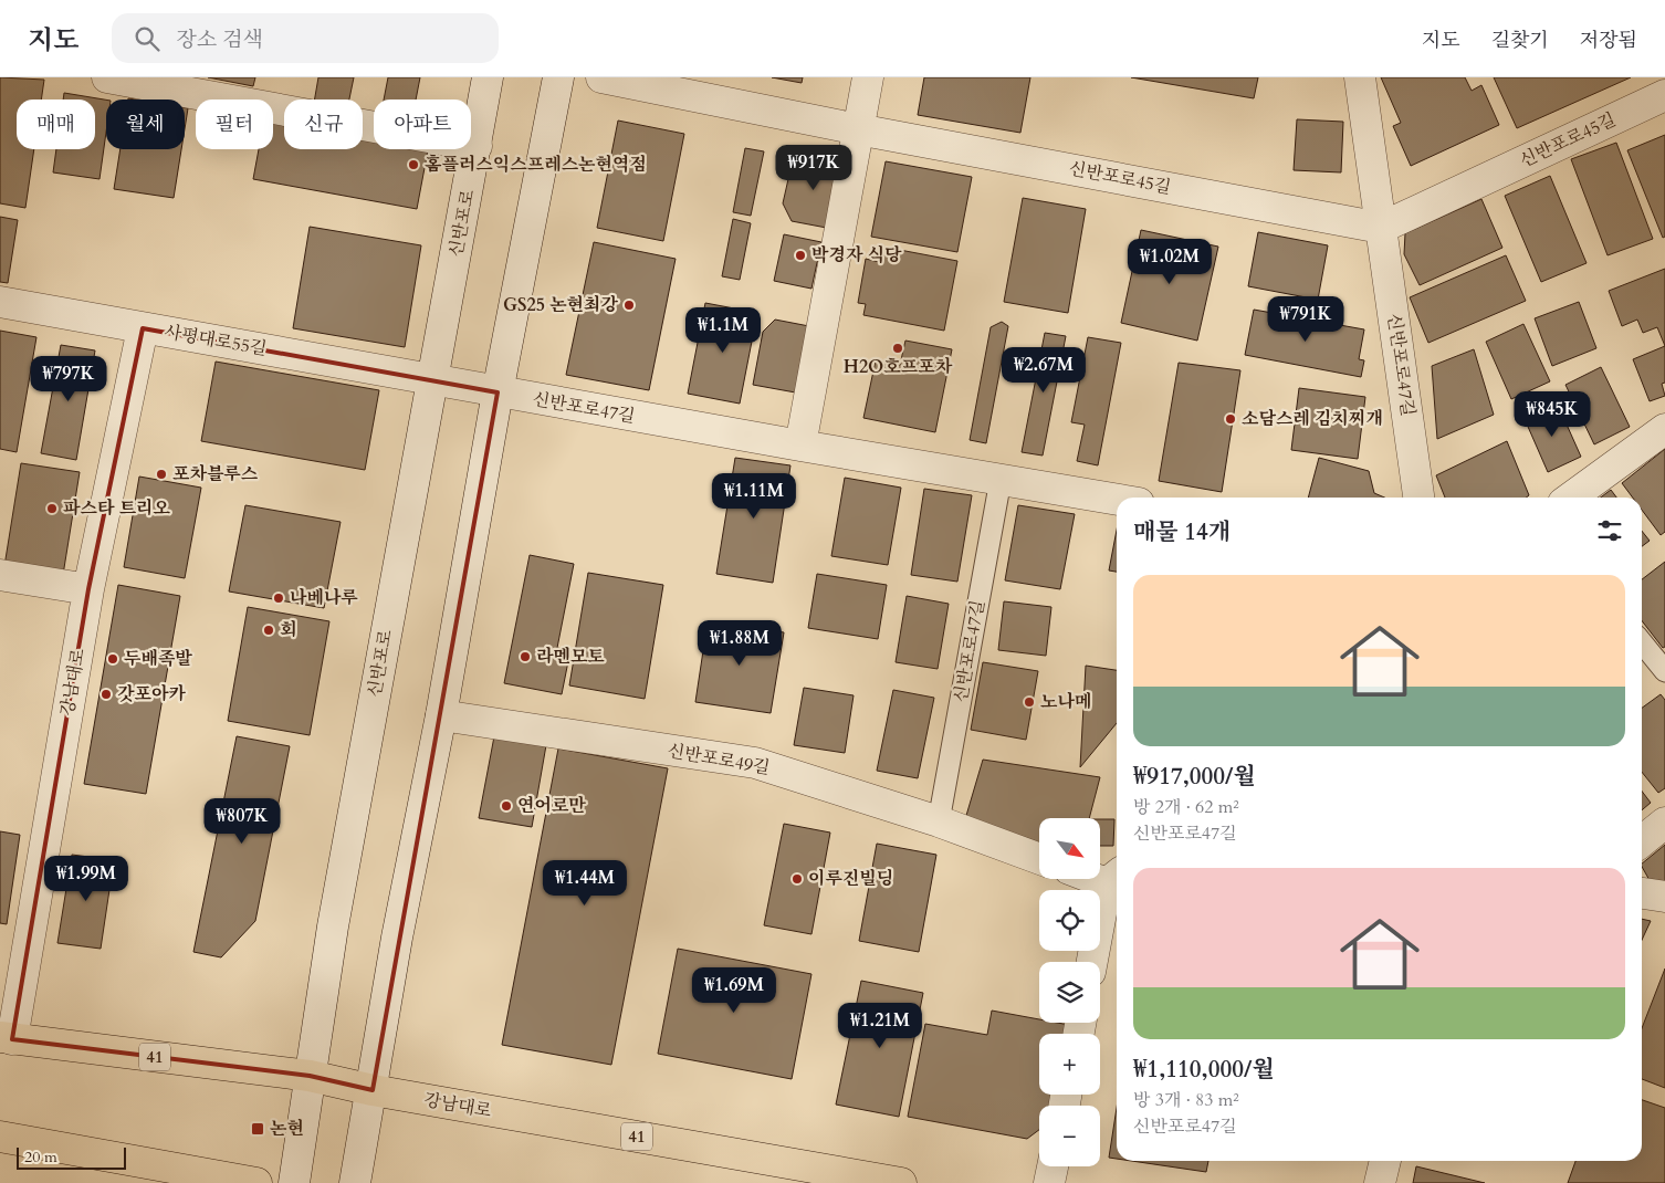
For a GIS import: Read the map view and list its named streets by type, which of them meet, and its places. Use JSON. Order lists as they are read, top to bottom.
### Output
{
  "streets": {
    "main road": ["강남대로", "41"],
    "street": [
      "신반포로45길",
      "신반포로",
      "사평대로55길",
      "신반포로47길",
      "신반포로49길"
    ]
  },
  "crossings": [
    ["신반포로45길", "신반포로47길"],
    ["신반포로", "사평대로55길"],
    ["신반포로", "강남대로"],
    ["사평대로55길", "신반포로47길"],
    ["사평대로55길", "강남대로"],
    ["신반포로47길", "신반포로49길"]
  ],
  "places": {
    "other": [
      "홈플러스익스프레스논현역점",
      "박경자 식당",
      "GS25 논현최강",
      "H2O호프포차",
      "소담스레 김치찌개",
      "포차블루스",
      "파스타 트리오",
      "나베나루",
      "회",
      "라멘모토",
      "두배족발",
      "갓포아카",
      "노나메",
      "연어로만",
      "이루진빌딩"
    ],
    "transit": ["논현"]
  },
  "scale_bar": "20 m",
  "north": "bottom right",
  "page": {
    "header": "지도",
    "search": "장소 검색",
    "nav": ["지도", "길찾기", "저장됨"],
    "chip": [
      "매매",
      "월세",
      "필터",
      "신규",
      "아파트"
    ],
    "price": [
      "₩917K",
      "₩1.02M",
      "₩791K",
      "₩1.1M",
      "₩2.67M",
      "₩797K",
      "₩845K",
      "₩1.11M",
      "₩1.88M",
      "₩807K",
      "₩1.99M",
      "₩1.44M",
      "₩1.69M",
      "₩1.21M"
    ],
    "heading": "매물 14개",
    "list": [
      {
        "name": "₩917,000/월",
        "note": "방 2개 · 62 m² · 신반포로47길"
      },
      {
        "name": "₩1,110,000/월",
        "note": "방 3개 · 83 m² · 신반포로47길"
      }
    ],
    "map_buttons": ["+", "−"],
    "scale": "20 m"
  }
}
